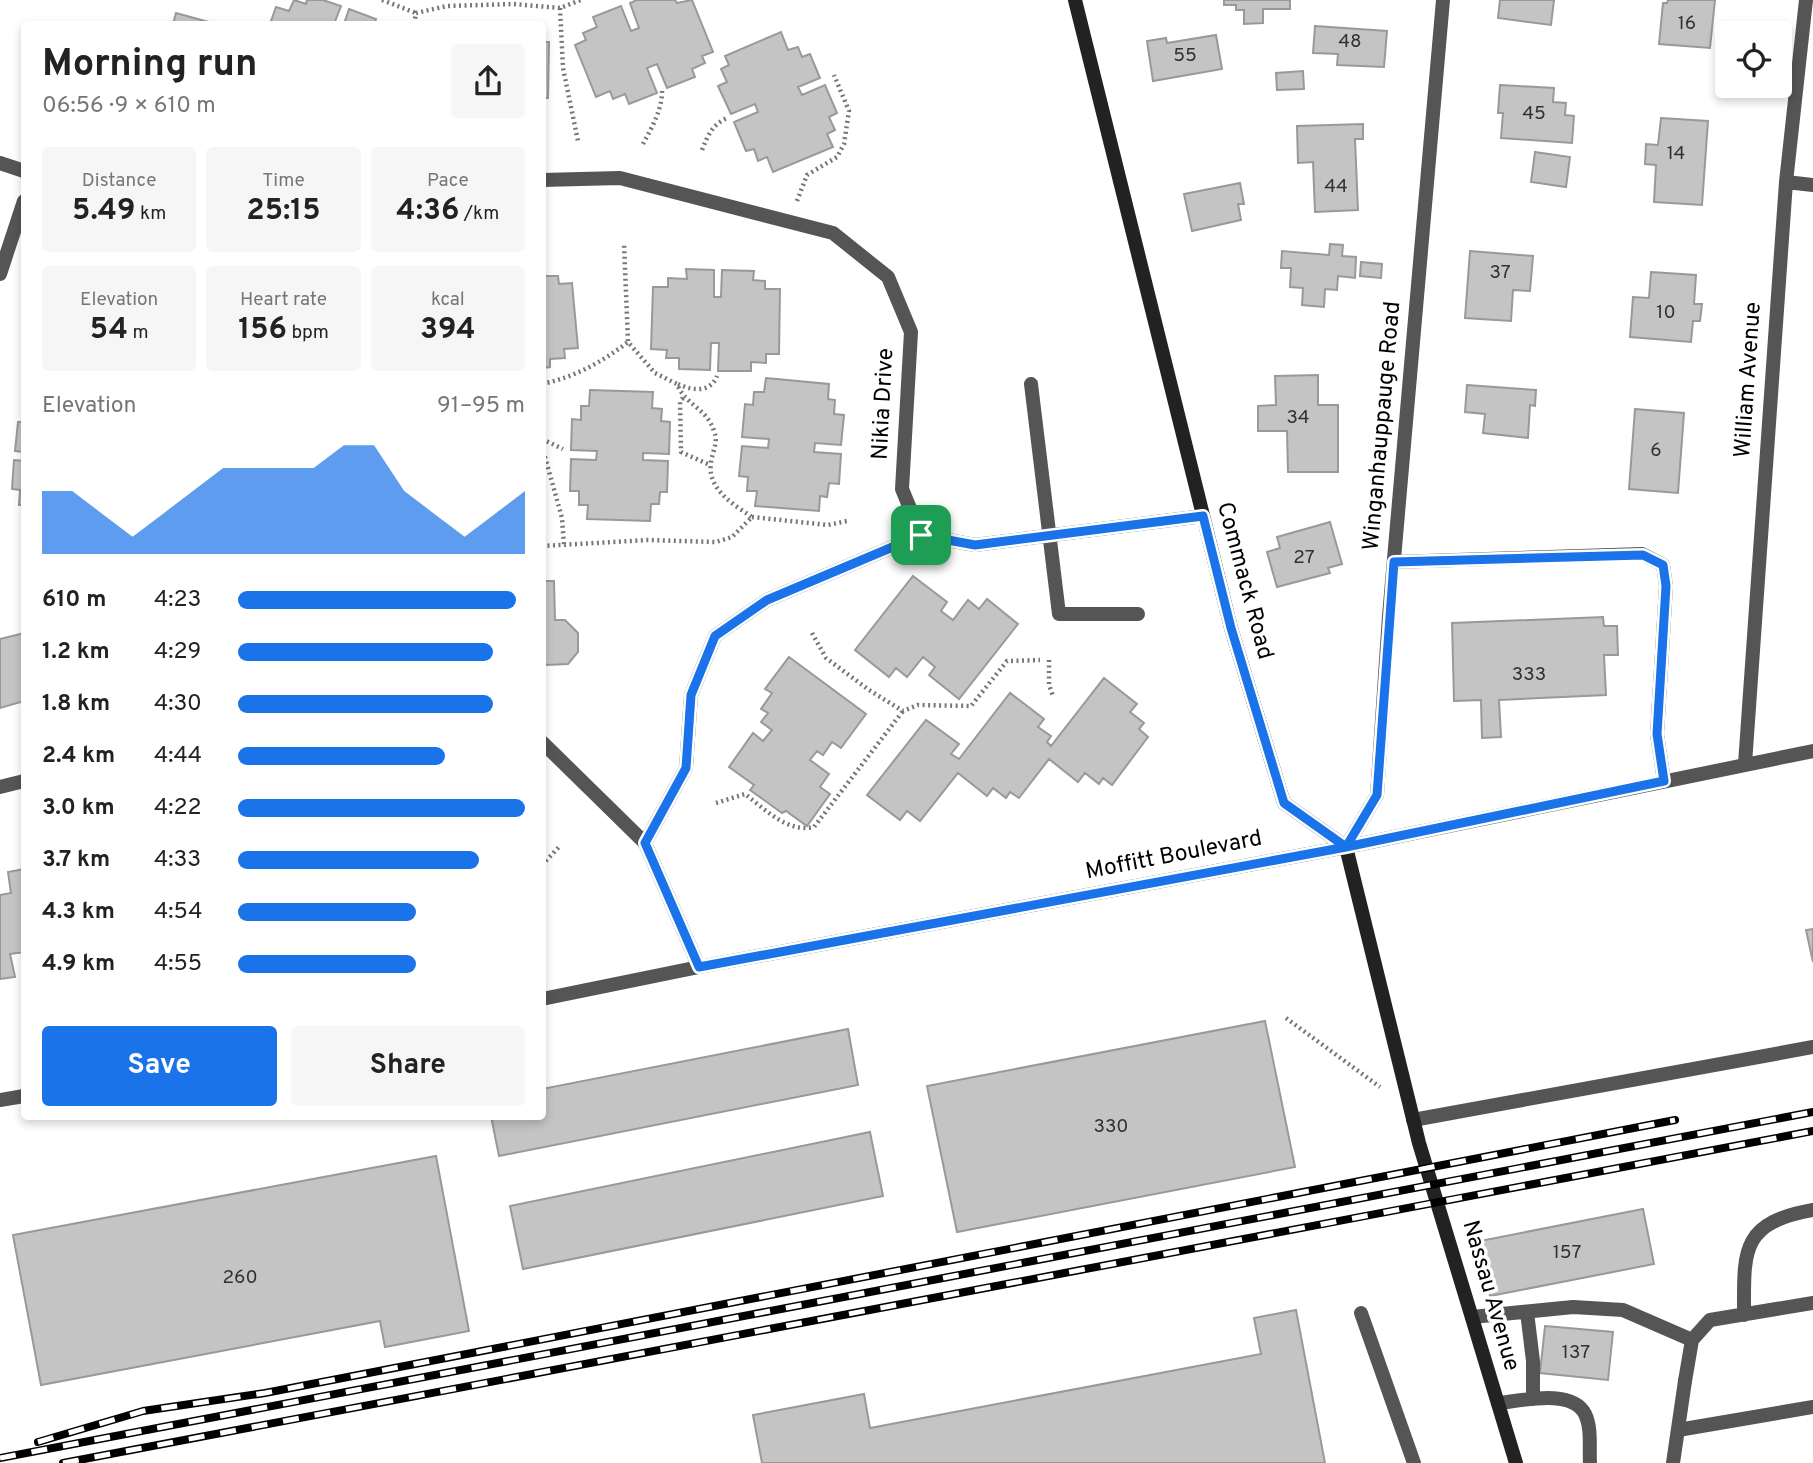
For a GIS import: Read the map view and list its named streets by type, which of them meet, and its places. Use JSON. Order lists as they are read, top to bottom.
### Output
{
  "streets": {
    "street": [
      "William Avenue",
      "Nikia Drive",
      "Winganhauppauge Road",
      "Commack Road",
      "Moffitt Boulevard",
      "Nassau Avenue"
    ]
  },
  "crossings": [
    ["William Avenue", "Moffitt Boulevard"],
    ["Winganhauppauge Road", "Commack Road"],
    ["Winganhauppauge Road", "Moffitt Boulevard"],
    ["Commack Road", "Moffitt Boulevard"]
  ],
  "house_numbers": [
    "16",
    "48",
    "55",
    "45",
    "14",
    "44",
    "37",
    "10",
    "34",
    "6",
    "27",
    "333",
    "330",
    "157",
    "260",
    "137"
  ],
  "page": {
    "heading": ["Morning run", "06:56 · 9 × 610 m"],
    "stats": [
      ["Distance", "5.49 km"],
      ["Time", "25:15"],
      ["Pace", "4:36 /km"],
      ["Elevation", "54 m"],
      ["Heart rate", "156 bpm"],
      ["kcal", "394"]
    ],
    "chart": ["Elevation", "91–95 m"],
    "list": [
      {
        "name": "610 m",
        "note": "4:23"
      },
      {
        "name": "1.2 km",
        "note": "4:29"
      },
      {
        "name": "1.8 km",
        "note": "4:30"
      },
      {
        "name": "2.4 km",
        "note": "4:44"
      },
      {
        "name": "3.0 km",
        "note": "4:22"
      },
      {
        "name": "3.7 km",
        "note": "4:33"
      },
      {
        "name": "4.3 km",
        "note": "4:54"
      },
      {
        "name": "4.9 km",
        "note": "4:55"
      }
    ],
    "buttons": ["Save", "Share"]
  }
}
